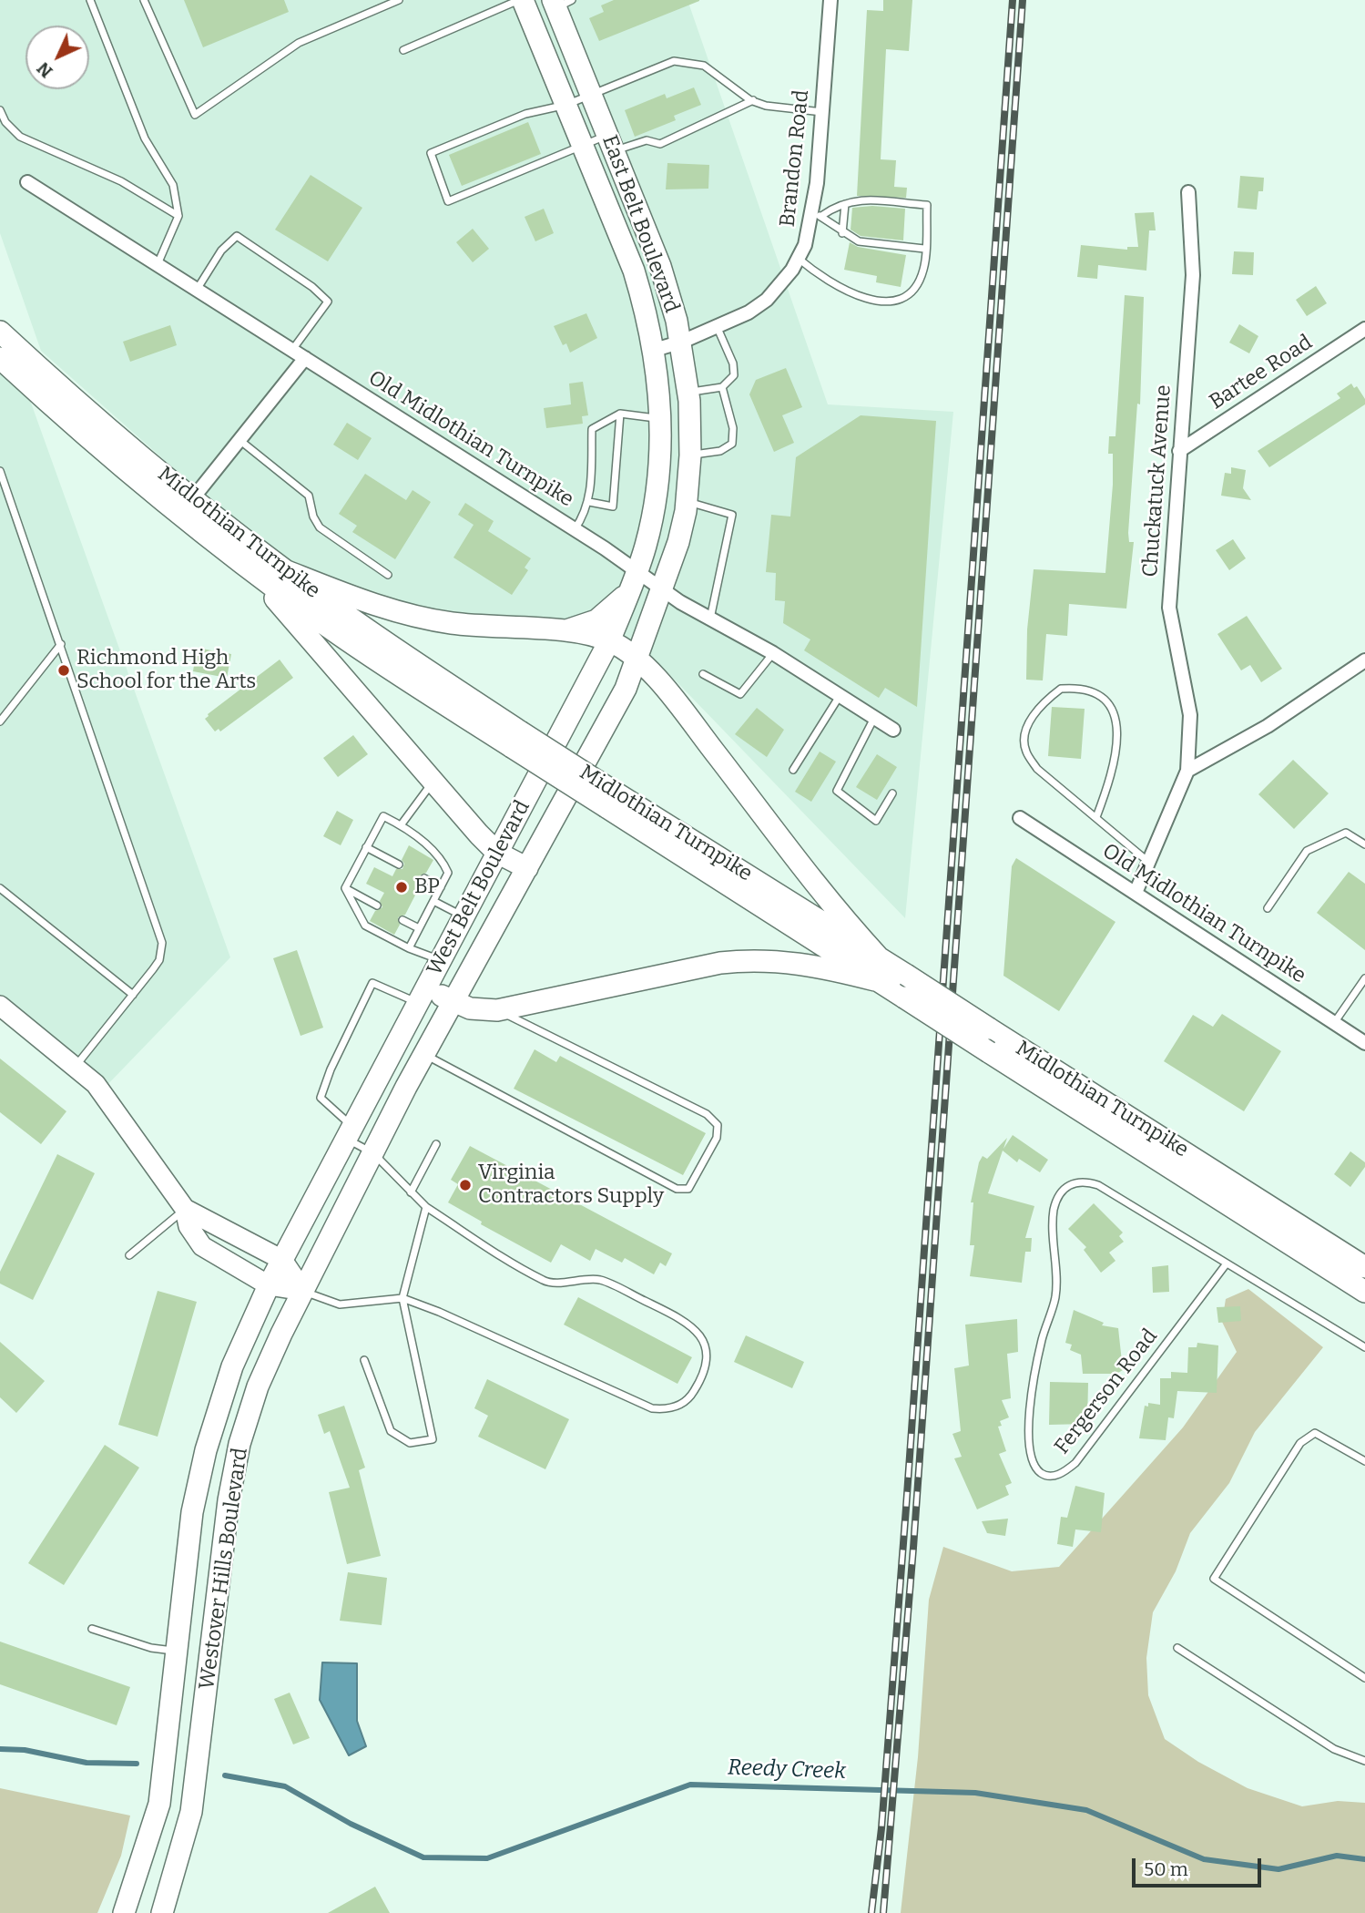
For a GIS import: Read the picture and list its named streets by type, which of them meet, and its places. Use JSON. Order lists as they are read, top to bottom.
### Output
{
  "streets": {
    "main road": [
      "East Belt Boulevard",
      "Midlothian Turnpike",
      "West Belt Boulevard",
      "Westover Hills Boulevard"
    ],
    "street": [
      "Brandon Road",
      "Bartee Road",
      "Old Midlothian Turnpike",
      "Chuckatuck Avenue"
    ],
    "lane": ["Fergerson Road"]
  },
  "crossings": [
    ["Brandon Road", "East Belt Boulevard"],
    ["East Belt Boulevard", "Old Midlothian Turnpike"],
    ["East Belt Boulevard", "West Belt Boulevard"],
    ["Bartee Road", "Chuckatuck Avenue"],
    ["West Belt Boulevard", "Westover Hills Boulevard"]
  ],
  "water": ["Reedy Creek"],
  "places": ["Richmond High School for the Arts", "BP", "Virginia Contractors Supply"],
  "scale_bar": "50 m",
  "north": "bottom left"
}
